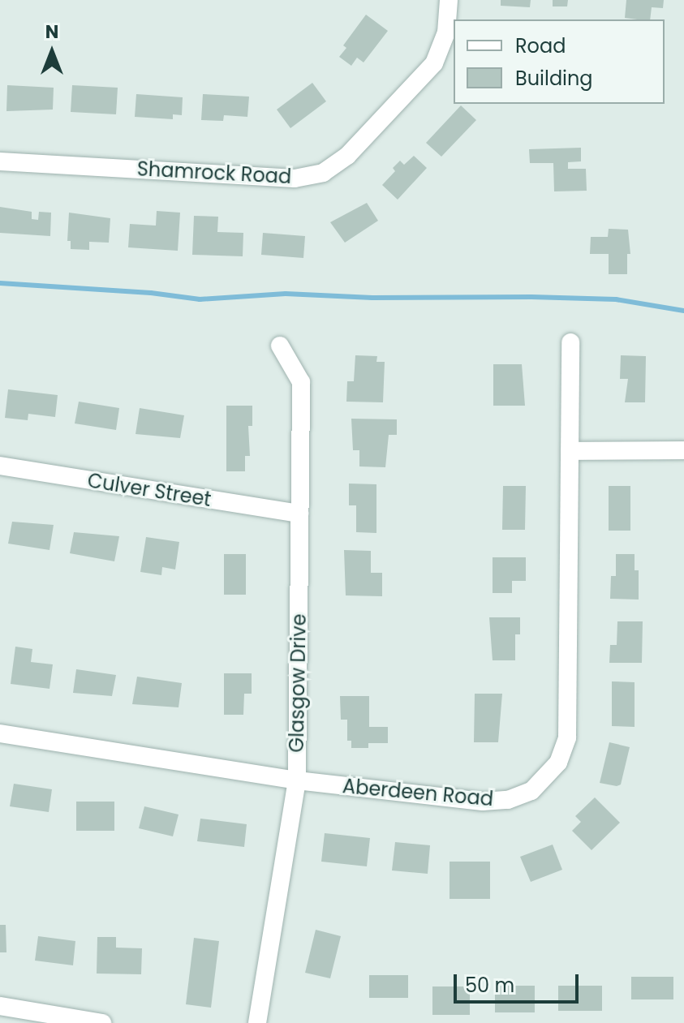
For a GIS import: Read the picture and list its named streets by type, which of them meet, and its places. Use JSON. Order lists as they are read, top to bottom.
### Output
{
  "streets": {
    "street": [
      "Shamrock Road",
      "Culver Street",
      "Glasgow Drive",
      "Aberdeen Road"
    ]
  },
  "crossings": [
    ["Culver Street", "Glasgow Drive"],
    ["Glasgow Drive", "Aberdeen Road"]
  ],
  "legend": ["Road", "Building"],
  "scale_bar": "50 m",
  "north": "top"
}
